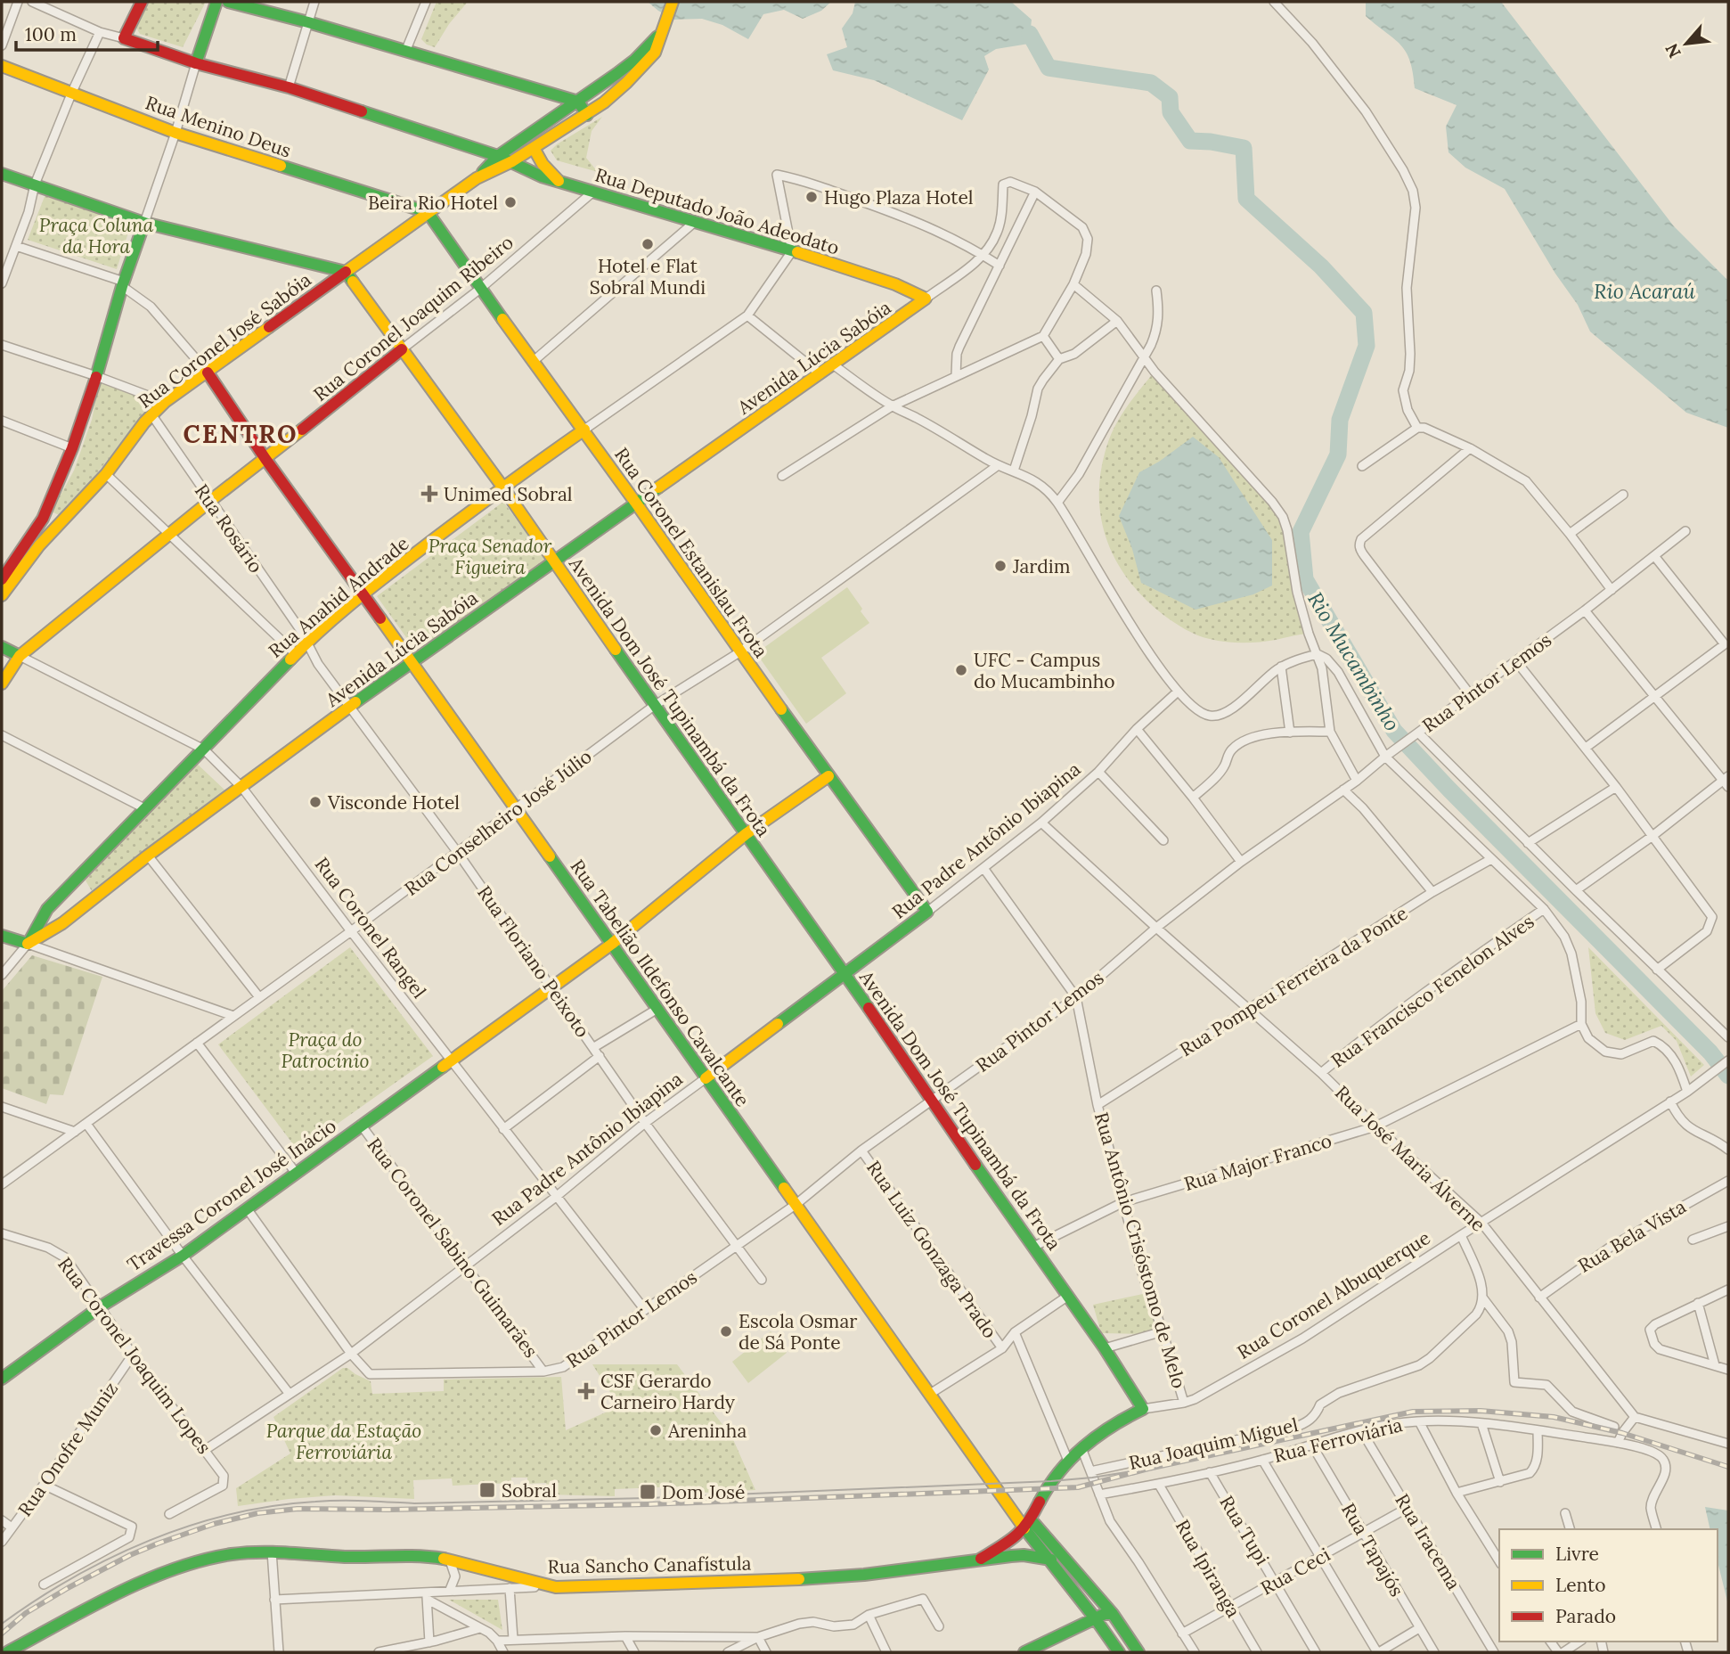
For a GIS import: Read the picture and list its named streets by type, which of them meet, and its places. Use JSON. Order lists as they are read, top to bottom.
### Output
{
  "streets": {
    "main road": [
      "Rua Menino Deus",
      "Rua Deputado João Adeodato",
      "Rua Coronel Joaquim Ribeiro",
      "Rua Coronel José Sabóia",
      "Avenida Lúcia Sabóia",
      "Rua Coronel Estanislau Frota",
      "Rua Anahid Andrade",
      "Avenida Dom José Tupinambá da Frota",
      "Rua Padre Antônio Ibiapina",
      "Rua Coronel Rangel",
      "Rua Tabelião Ildefonso Cavalcante",
      "Travessa Coronel José Inácio",
      "Rua Coronel Albuquerque",
      "Rua Sancho Canafístula"
    ],
    "street": [
      "Rua Rosário",
      "Rua Pintor Lemos",
      "Rua Conselheiro José Júlio",
      "Rua Floriano Peixoto",
      "Rua Pompeu Ferreira da Ponte",
      "Rua Francisco Fenelon Alves",
      "Rua José Maria Álverne",
      "Rua Major Franco",
      "Rua Bela Vista",
      "Rua Coronel Sabino Guimarães",
      "Rua Luiz Gonzaga Prado",
      "Rua Antônio Crisóstomo de Melo",
      "Rua Coronel Joaquim Lopes",
      "Rua Ferroviária",
      "Rua Joaquim Miguel",
      "Rua Onofre Muniz",
      "Rua Tupi",
      "Rua Iracema",
      "Rua Tapajós",
      "Rua Ipiranga",
      "Rua Ceci"
    ]
  },
  "crossings": [
    ["Rua Menino Deus", "Rua Coronel José Sabóia"],
    ["Rua Menino Deus", "Rua Coronel Estanislau Frota"],
    ["Rua Deputado João Adeodato", "Rua Coronel Joaquim Ribeiro"],
    ["Rua Deputado João Adeodato", "Avenida Lúcia Sabóia"],
    ["Rua Deputado João Adeodato", "Rua Anahid Andrade"],
    ["Rua Coronel Joaquim Ribeiro", "Rua Rosário"],
    ["Rua Coronel Joaquim Ribeiro", "Rua Coronel Estanislau Frota"],
    ["Rua Coronel Joaquim Ribeiro", "Avenida Dom José Tupinambá da Frota"],
    ["Rua Coronel Joaquim Ribeiro", "Rua Coronel Rangel"],
    ["Rua Coronel Joaquim Ribeiro", "Rua Tabelião Ildefonso Cavalcante"],
    ["Rua Coronel José Sabóia", "Rua Rosário"],
    ["Rua Coronel José Sabóia", "Rua Coronel Estanislau Frota"],
    ["Rua Coronel José Sabóia", "Avenida Dom José Tupinambá da Frota"],
    ["Rua Coronel José Sabóia", "Rua Tabelião Ildefonso Cavalcante"],
    ["Avenida Lúcia Sabóia", "Rua Coronel Estanislau Frota"],
    ["Avenida Lúcia Sabóia", "Rua Anahid Andrade"],
    ["Avenida Lúcia Sabóia", "Avenida Dom José Tupinambá da Frota"],
    ["Avenida Lúcia Sabóia", "Rua Coronel Rangel"],
    ["Avenida Lúcia Sabóia", "Rua Floriano Peixoto"],
    ["Avenida Lúcia Sabóia", "Rua Tabelião Ildefonso Cavalcante"],
    ["Rua Rosário", "Rua Anahid Andrade"],
    ["Rua Rosário", "Rua Floriano Peixoto"],
    ["Rua Coronel Estanislau Frota", "Rua Anahid Andrade"],
    ["Rua Coronel Estanislau Frota", "Rua Conselheiro José Júlio"],
    ["Rua Coronel Estanislau Frota", "Rua Padre Antônio Ibiapina"],
    ["Rua Coronel Estanislau Frota", "Travessa Coronel José Inácio"],
    ["Rua Anahid Andrade", "Avenida Dom José Tupinambá da Frota"],
    ["Rua Anahid Andrade", "Rua Coronel Rangel"],
    ["Rua Anahid Andrade", "Rua Floriano Peixoto"],
    ["Rua Anahid Andrade", "Rua Tabelião Ildefonso Cavalcante"],
    ["Rua Pintor Lemos", "Avenida Dom José Tupinambá da Frota"],
    ["Rua Pintor Lemos", "Rua Padre Antônio Ibiapina"],
    ["Rua Pintor Lemos", "Rua Coronel Rangel"],
    ["Rua Pintor Lemos", "Rua Floriano Peixoto"],
    ["Rua Pintor Lemos", "Rua Tabelião Ildefonso Cavalcante"],
    ["Rua Pintor Lemos", "Rua José Maria Álverne"],
    ["Rua Pintor Lemos", "Travessa Coronel José Inácio"],
    ["Rua Pintor Lemos", "Rua Coronel Sabino Guimarães"],
    ["Rua Pintor Lemos", "Rua Luiz Gonzaga Prado"],
    ["Rua Pintor Lemos", "Rua Antônio Crisóstomo de Melo"],
    ["Avenida Dom José Tupinambá da Frota", "Rua Conselheiro José Júlio"],
    ["Avenida Dom José Tupinambá da Frota", "Rua Padre Antônio Ibiapina"],
    ["Avenida Dom José Tupinambá da Frota", "Rua Major Franco"],
    ["Avenida Dom José Tupinambá da Frota", "Travessa Coronel José Inácio"],
    ["Avenida Dom José Tupinambá da Frota", "Rua Coronel Albuquerque"],
    ["Rua Conselheiro José Júlio", "Rua Coronel Rangel"],
    ["Rua Conselheiro José Júlio", "Rua Floriano Peixoto"],
    ["Rua Conselheiro José Júlio", "Rua Tabelião Ildefonso Cavalcante"],
    ["Rua Padre Antônio Ibiapina", "Rua Coronel Rangel"],
    ["Rua Padre Antônio Ibiapina", "Rua Floriano Peixoto"],
    ["Rua Padre Antônio Ibiapina", "Rua Tabelião Ildefonso Cavalcante"],
    ["Rua Padre Antônio Ibiapina", "Rua José Maria Álverne"],
    ["Rua Padre Antônio Ibiapina", "Rua Coronel Sabino Guimarães"],
    ["Rua Padre Antônio Ibiapina", "Rua Antônio Crisóstomo de Melo"],
    ["Rua Padre Antônio Ibiapina", "Rua Coronel Joaquim Lopes"],
    ["Rua Coronel Rangel", "Travessa Coronel José Inácio"],
    ["Rua Floriano Peixoto", "Travessa Coronel José Inácio"],
    ["Rua Pompeu Ferreira da Ponte", "Rua José Maria Álverne"],
    ["Rua Pompeu Ferreira da Ponte", "Rua Antônio Crisóstomo de Melo"],
    ["Rua Tabelião Ildefonso Cavalcante", "Travessa Coronel José Inácio"],
    ["Rua Tabelião Ildefonso Cavalcante", "Rua Coronel Albuquerque"],
    ["Rua Francisco Fenelon Alves", "Rua José Maria Álverne"],
    ["Rua José Maria Álverne", "Rua Major Franco"],
    ["Rua José Maria Álverne", "Rua Bela Vista"],
    ["Rua José Maria Álverne", "Rua Coronel Albuquerque"],
    ["Rua Major Franco", "Rua Antônio Crisóstomo de Melo"],
    ["Travessa Coronel José Inácio", "Rua Coronel Sabino Guimarães"],
    ["Travessa Coronel José Inácio", "Rua Coronel Joaquim Lopes"],
    ["Rua Luiz Gonzaga Prado", "Rua Coronel Albuquerque"],
    ["Rua Antônio Crisóstomo de Melo", "Rua Coronel Albuquerque"],
    ["Rua Coronel Joaquim Lopes", "Rua Onofre Muniz"],
    ["Rua Ferroviária", "Rua Tupi"],
    ["Rua Ferroviária", "Rua Iracema"],
    ["Rua Ferroviária", "Rua Tapajós"],
    ["Rua Ferroviária", "Rua Ipiranga"],
    ["Rua Tupi", "Rua Ceci"],
    ["Rua Iracema", "Rua Ceci"],
    ["Rua Tapajós", "Rua Ceci"],
    ["Rua Ipiranga", "Rua Ceci"]
  ],
  "districts": ["CENTRO"],
  "water": ["Rio Acaraú", "Rio Mucambinho"],
  "parks": [
    "Praça Coluna da Hora",
    "Praça Senador Figueira",
    "Praça do Patrocínio",
    "Parque da Estação Ferroviária"
  ],
  "places": {
    "other": [
      "Hugo Plaza Hotel",
      "Beira Rio Hotel",
      "Hotel e Flat Sobral Mundi",
      "Jardim",
      "UFC - Campus do Mucambinho",
      "Visconde Hotel",
      "Escola Osmar de Sá Ponte",
      "Areninha"
    ],
    "health": ["Unimed Sobral", "CSF Gerardo Carneiro Hardy"],
    "transit": ["Sobral", "Dom José"]
  },
  "legend": ["Livre", "Lento", "Parado"],
  "scale_bar": "100 m",
  "north": "bottom left"
}
